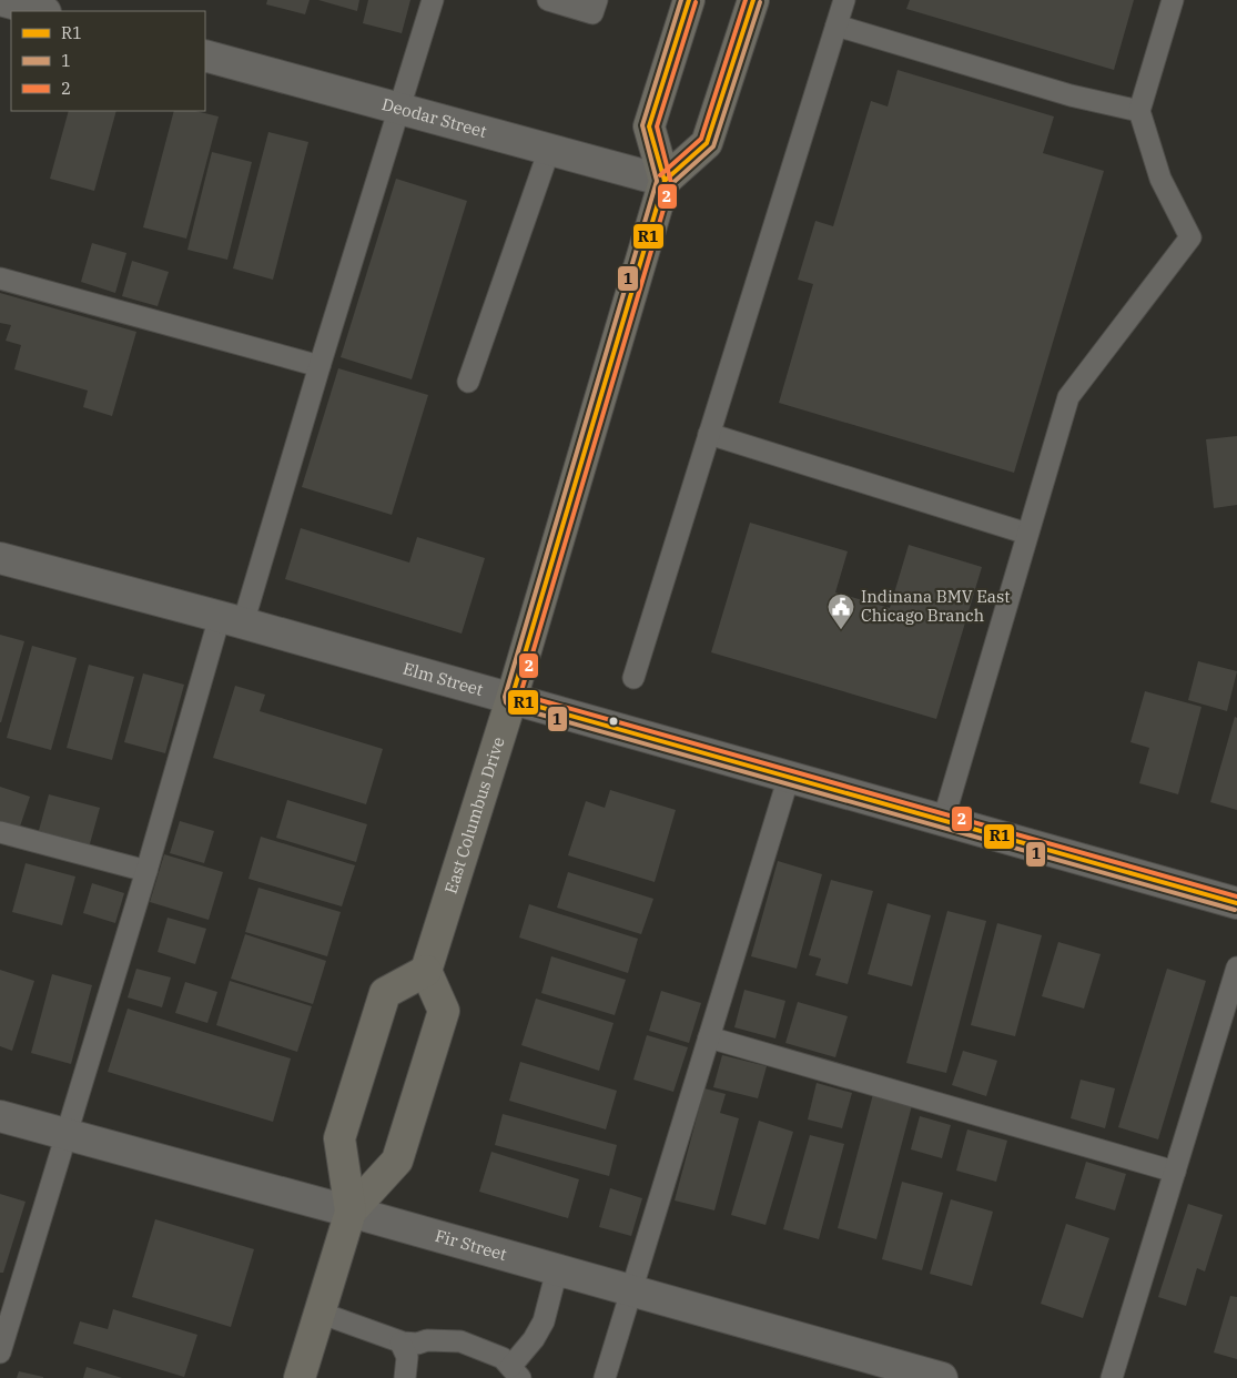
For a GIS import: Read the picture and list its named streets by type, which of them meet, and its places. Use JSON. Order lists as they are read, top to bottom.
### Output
{
  "streets": {
    "main road": ["East Columbus Drive"],
    "street": ["Deodar Street", "Elm Street", "Fir Street"]
  },
  "crossings": [
    ["Deodar Street", "East Columbus Drive"],
    ["Elm Street", "East Columbus Drive"]
  ],
  "places": {
    "public building": ["Indinana BMV East Chicago Branch"]
  },
  "lines": ["transit line R1", "transit line 1", "transit line 2"],
  "legend": ["R1", "1", "2"]
}
